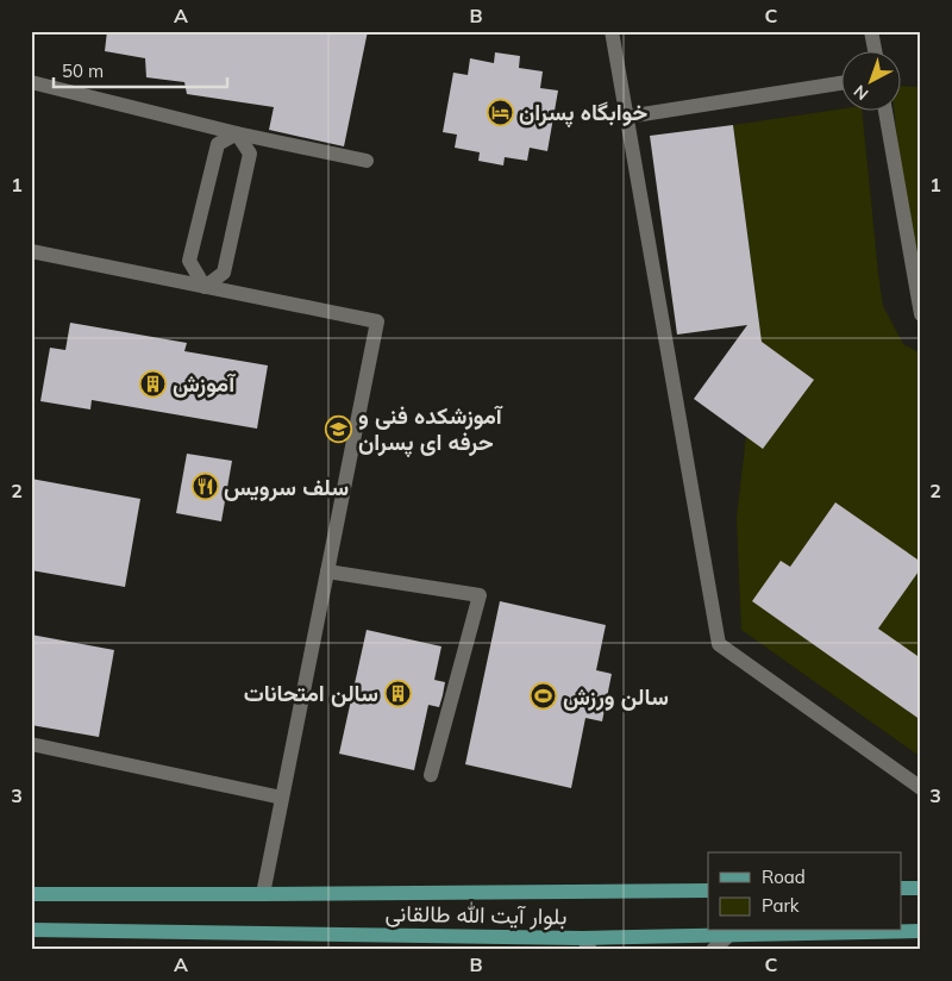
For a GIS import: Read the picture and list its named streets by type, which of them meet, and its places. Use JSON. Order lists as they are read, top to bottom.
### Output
{
  "streets": {
    "main road": ["بلوار آیت الله طالقانی"]
  },
  "places": {
    "hotel": ["خوابگاه پسران"],
    "building": ["آموزش", "سالن امتحانات"],
    "school or university": ["آموزشکده فنی و حرفه ای پسران"],
    "restaurant": ["سلف سرویس"],
    "sports": ["سالن ورزش"]
  },
  "legend": ["Road", "Park"],
  "scale_bar": "50 m",
  "north": "bottom left",
  "grid": {
    "columns": ["A", "B", "C"],
    "rows": ["1", "2", "3"]
  }
}
